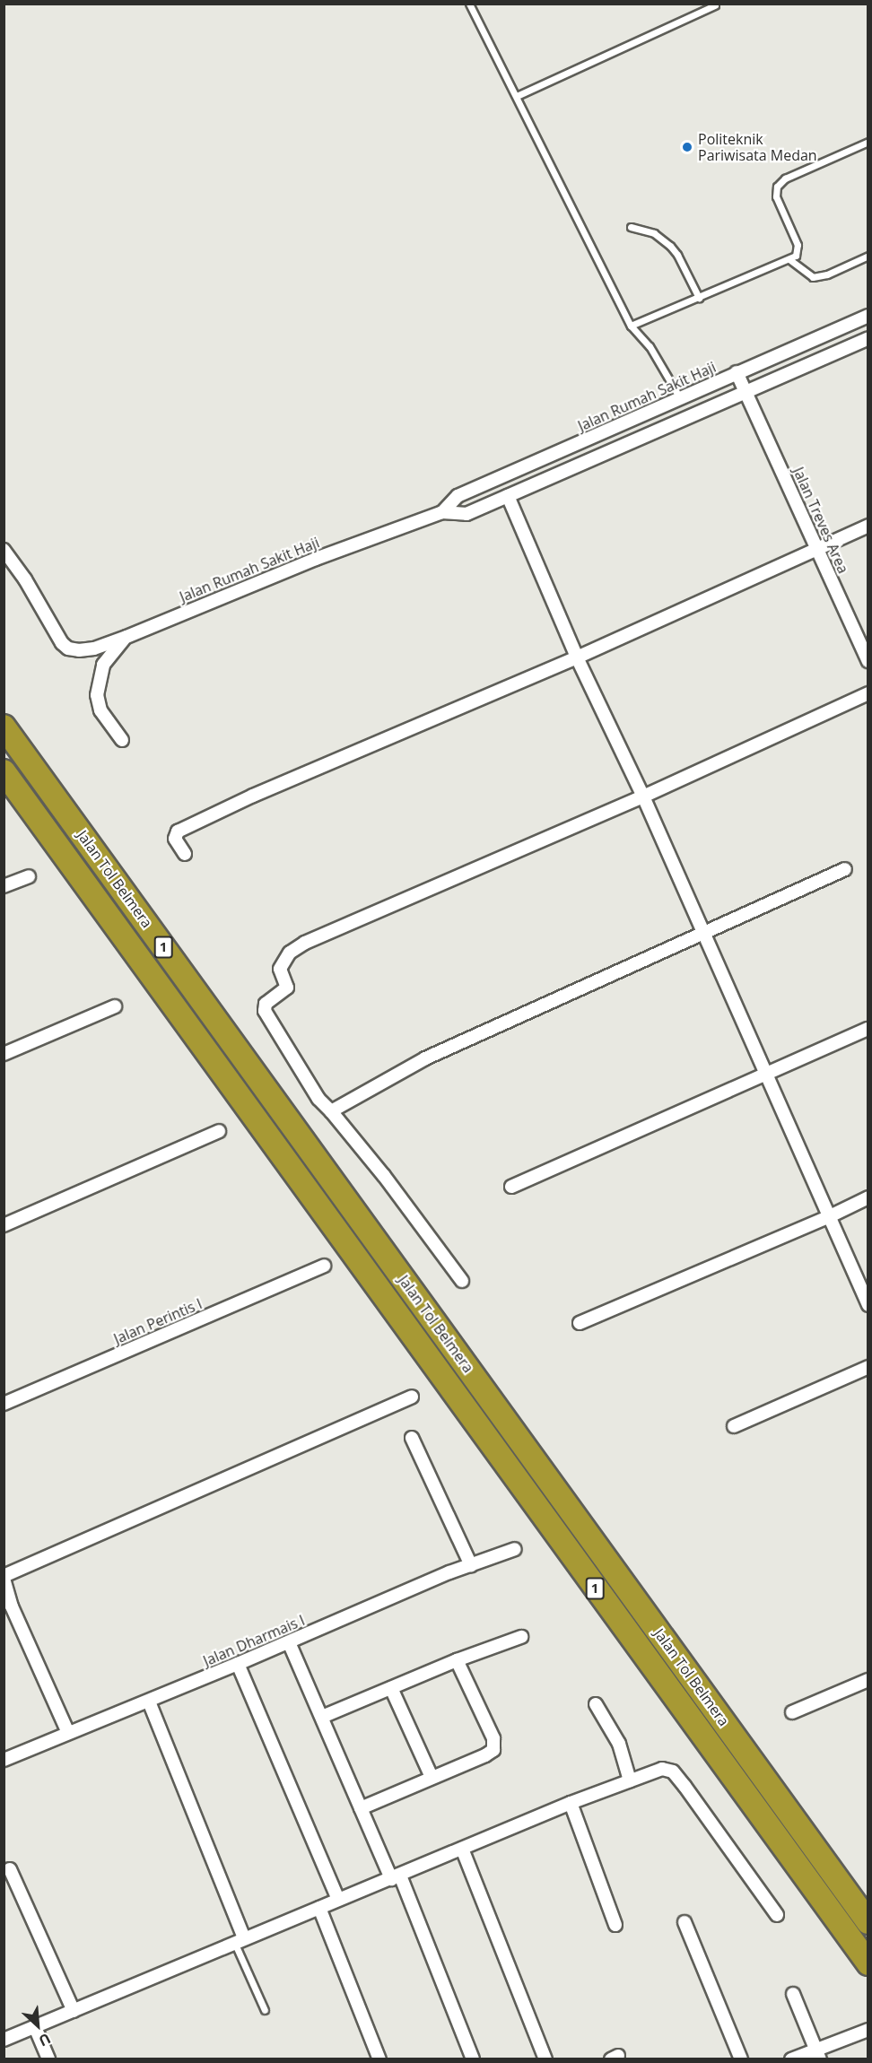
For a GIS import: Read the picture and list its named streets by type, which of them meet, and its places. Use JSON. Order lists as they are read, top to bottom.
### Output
{
  "streets": {
    "highway": ["Jalan Tol Belmera", "1"],
    "street": [
      "Jalan Rumah Sakit Haji",
      "Jalan Treves Area",
      "Jalan Perintis I",
      "Jalan Dharmais I"
    ]
  },
  "crossings": [
    ["Jalan Rumah Sakit Haji", "Jalan Treves Area"]
  ],
  "places": ["Politeknik Pariwisata Medan"],
  "north": "bottom right"
}
